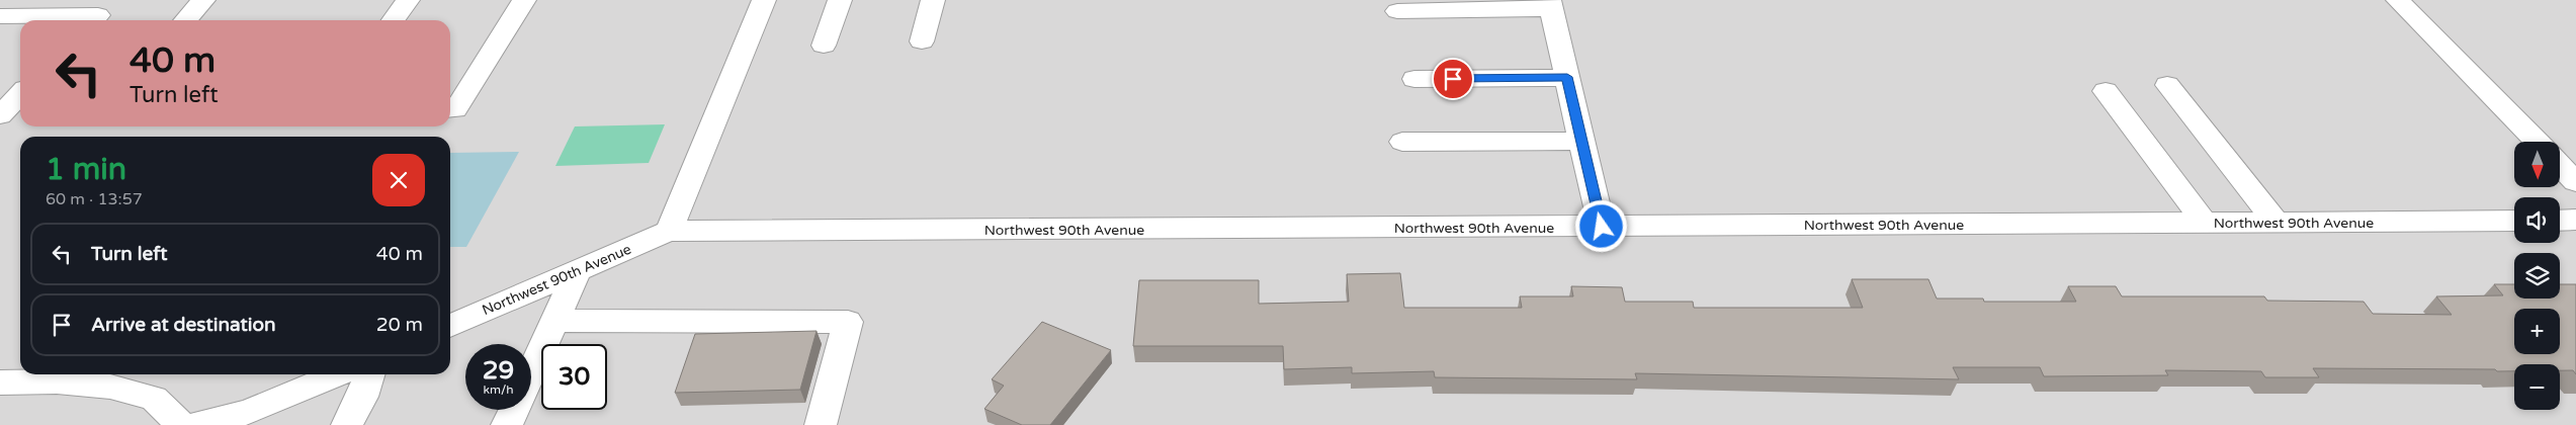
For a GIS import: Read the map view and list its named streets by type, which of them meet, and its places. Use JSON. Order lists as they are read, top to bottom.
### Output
{
  "streets": {
    "street": ["Northwest 90th Avenue"]
  },
  "north": "bottom",
  "page": {
    "turn": ["40 m", "Turn left"],
    "heading": ["1 min", "60 m · 13:57"],
    "map_buttons": ["+", "−"],
    "list": [
      {
        "name": "Turn left",
        "value": "40 m"
      },
      {
        "name": "Arrive at destination",
        "value": "20 m"
      }
    ],
    "speed": "29 km/h",
    "limit": "30"
  }
}
